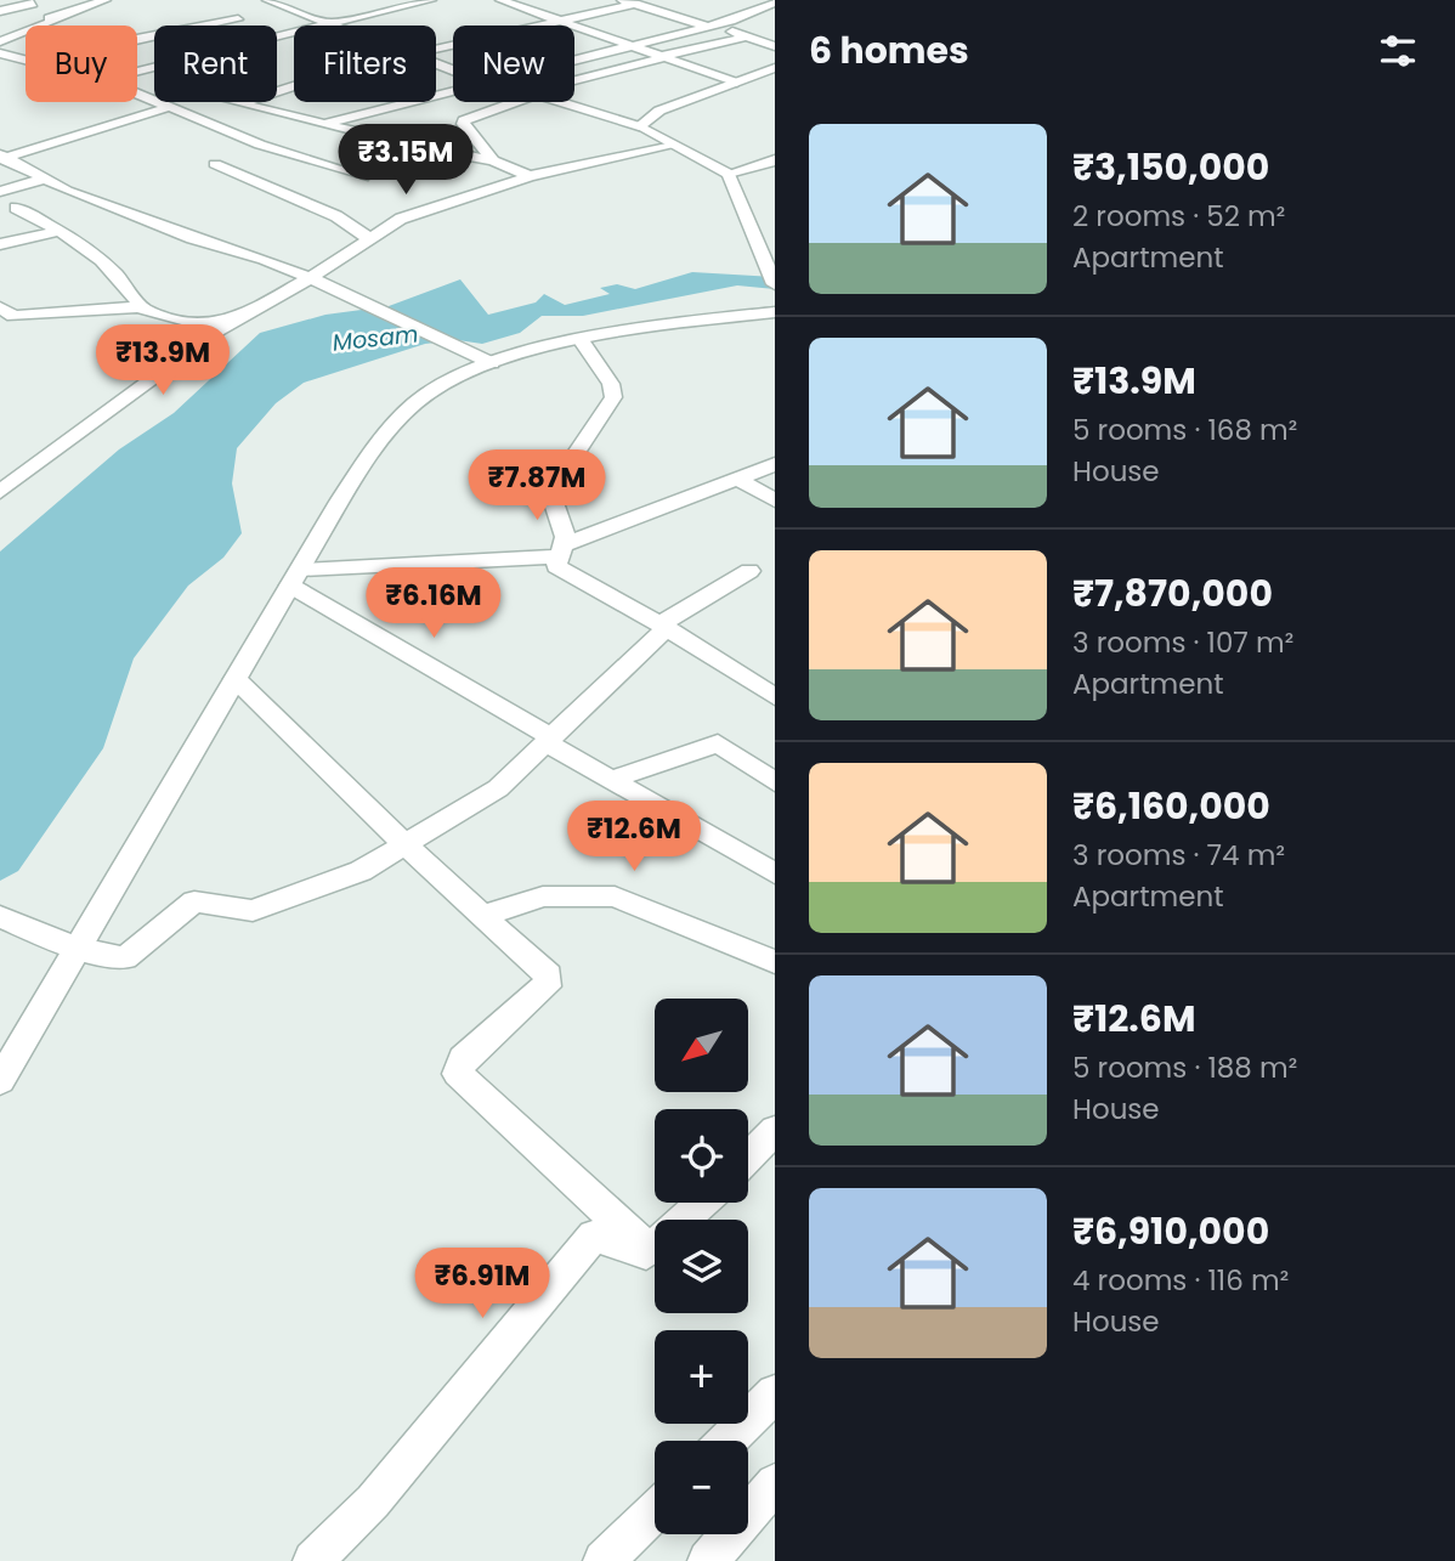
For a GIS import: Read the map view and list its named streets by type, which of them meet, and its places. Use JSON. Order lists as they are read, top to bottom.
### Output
{
  "water": ["Mosam"],
  "north": "bottom left",
  "page": {
    "heading": "6 homes",
    "chip": [
      "Buy",
      "Rent",
      "Filters",
      "New"
    ],
    "list": [
      {
        "name": "₹3,150,000",
        "note": "2 rooms · 52 m² · Apartment"
      },
      {
        "name": "₹13.9M",
        "note": "5 rooms · 168 m² · House"
      },
      {
        "name": "₹7,870,000",
        "note": "3 rooms · 107 m² · Apartment"
      },
      {
        "name": "₹6,160,000",
        "note": "3 rooms · 74 m² · Apartment"
      },
      {
        "name": "₹12.6M",
        "note": "5 rooms · 188 m² · House"
      },
      {
        "name": "₹6,910,000",
        "note": "4 rooms · 116 m² · House"
      }
    ],
    "price": [
      "₹3.15M",
      "₹13.9M",
      "₹7.87M",
      "₹6.16M",
      "₹12.6M",
      "₹6.91M"
    ],
    "map_buttons": ["+", "−"]
  }
}
